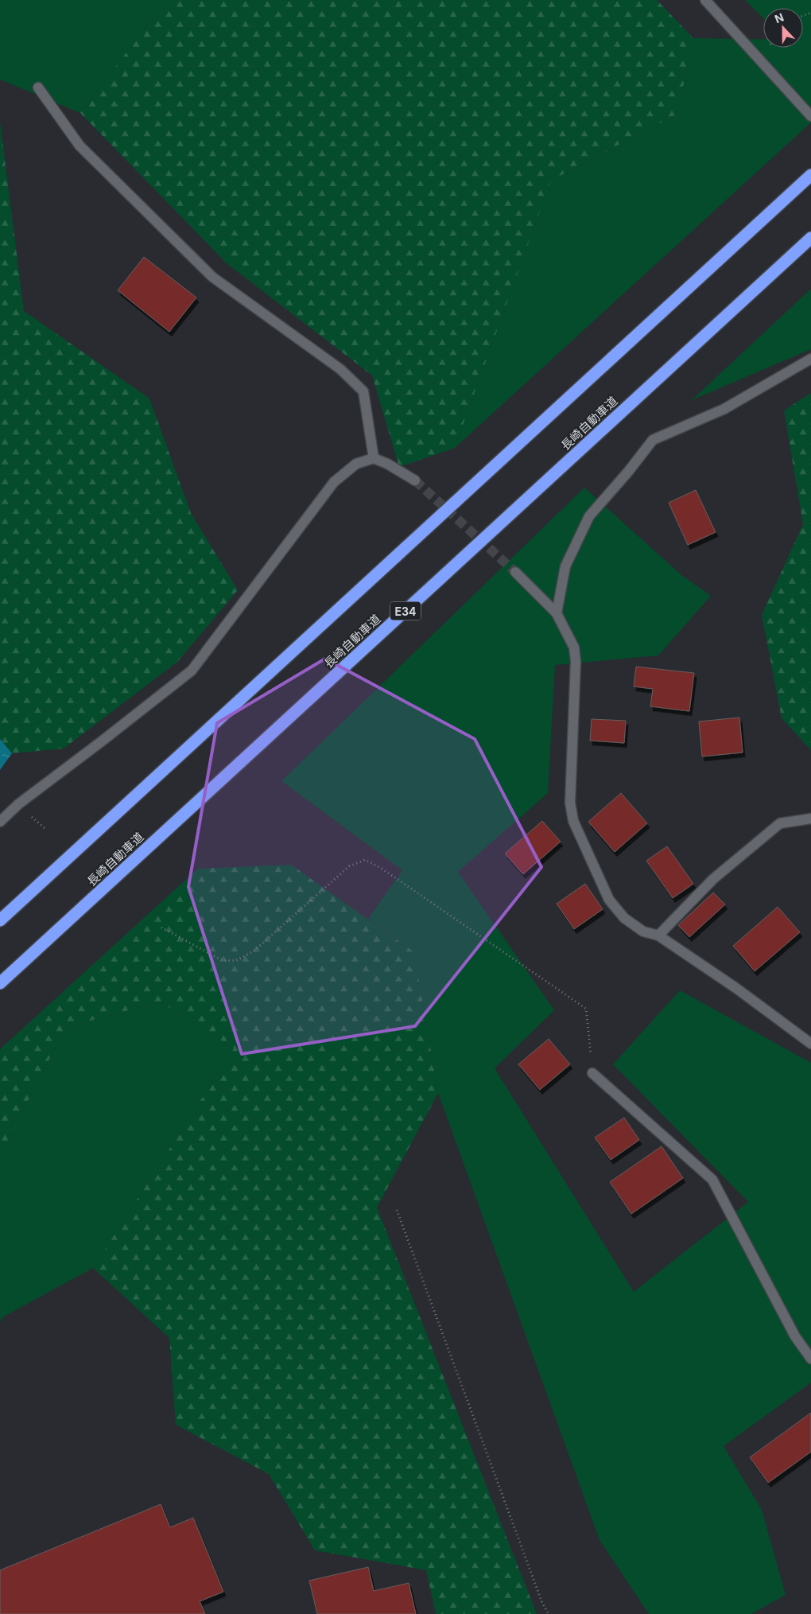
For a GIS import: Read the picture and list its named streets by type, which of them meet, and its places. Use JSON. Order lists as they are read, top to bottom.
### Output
{
  "streets": {
    "highway": ["長崎自動車道", "E34"]
  },
  "north": "top"
}
